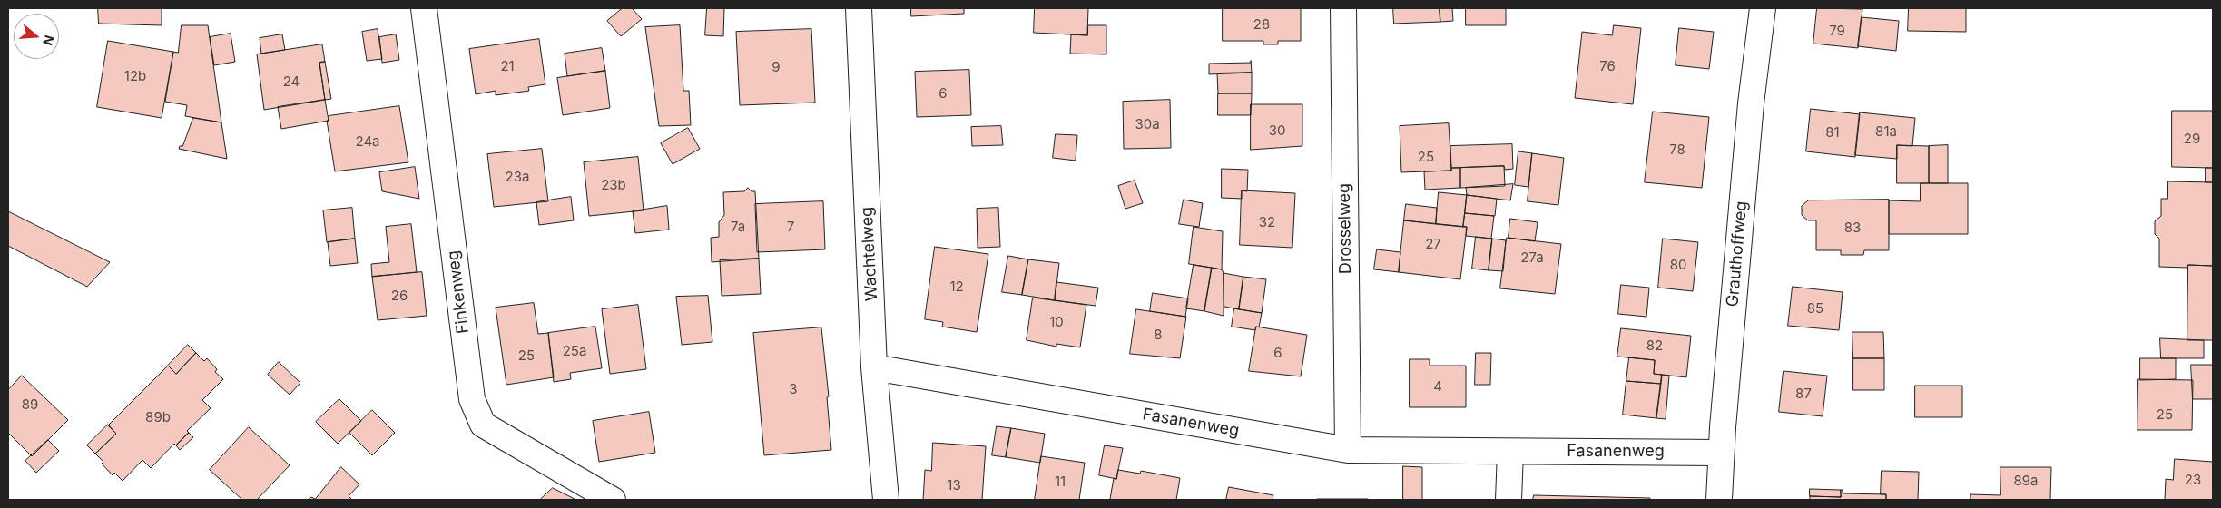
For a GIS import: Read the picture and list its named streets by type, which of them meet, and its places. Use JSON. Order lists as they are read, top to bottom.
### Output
{
  "streets": {
    "street": [
      "Drosselweg",
      "Wachtelweg",
      "Grauthoffweg",
      "Finkenweg",
      "Fasanenweg"
    ]
  },
  "crossings": [
    ["Drosselweg", "Fasanenweg"],
    ["Wachtelweg", "Fasanenweg"],
    ["Grauthoffweg", "Fasanenweg"]
  ],
  "house_numbers": [
    "28",
    "79",
    "21",
    "76",
    "9",
    "12b",
    "24",
    "6",
    "30a",
    "30",
    "81a",
    "81",
    "29",
    "24a",
    "78",
    "25",
    "23a",
    "23b",
    "32",
    "7a",
    "7",
    "83",
    "27",
    "27a",
    "80",
    "12",
    "26",
    "85",
    "10",
    "8",
    "82",
    "25a",
    "6",
    "25",
    "4",
    "3",
    "87",
    "89",
    "25",
    "89b",
    "23",
    "89a",
    "11",
    "13"
  ],
  "north": "right"
}
